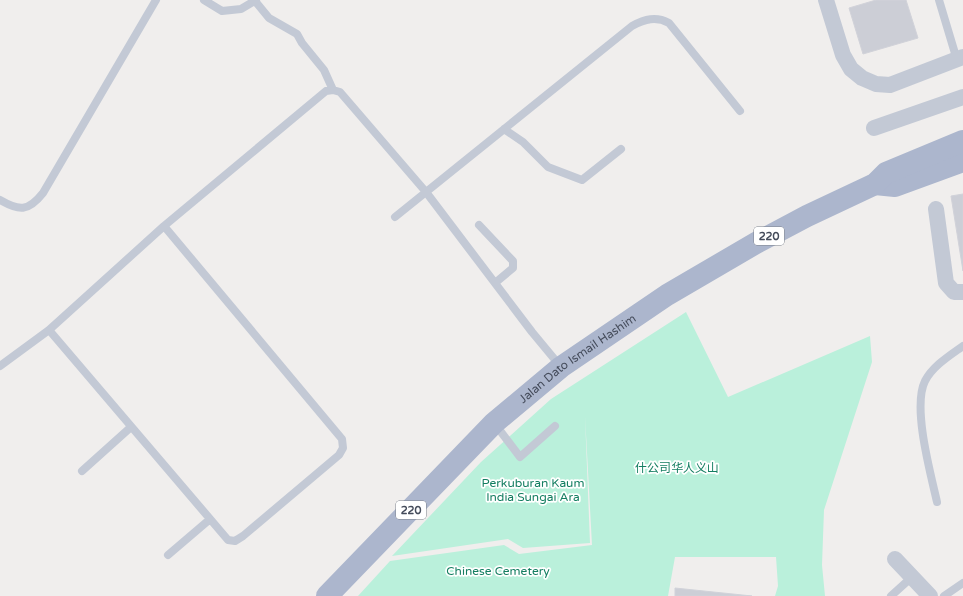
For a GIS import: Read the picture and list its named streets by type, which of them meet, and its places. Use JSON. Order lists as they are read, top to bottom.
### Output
{
  "streets": {
    "main road": ["220", "Jalan Dato Ismail Hashim"]
  },
  "parks": ["什公司华人义山", "Perkuburan Kaum India Sungai Ara", "Chinese Cemetery"]
}
